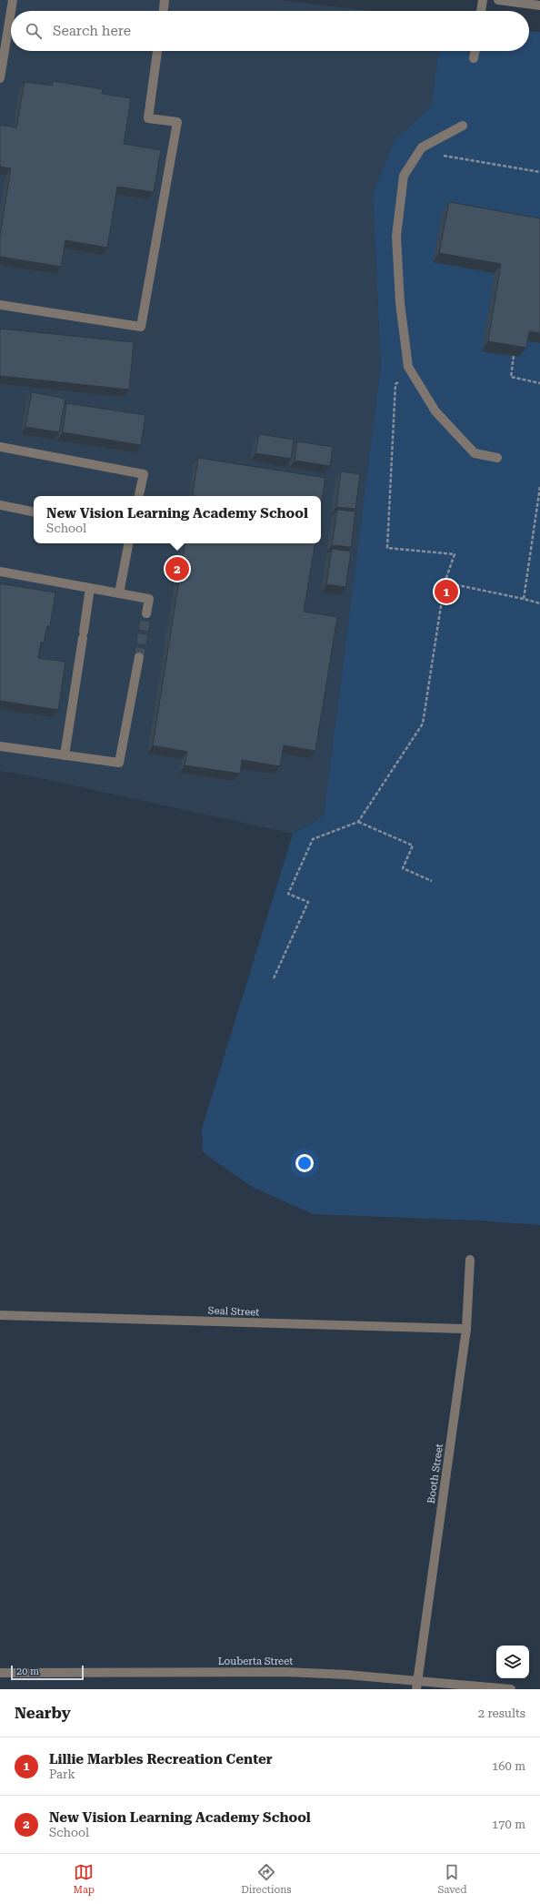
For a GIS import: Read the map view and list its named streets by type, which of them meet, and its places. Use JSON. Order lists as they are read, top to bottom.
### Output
{
  "streets": {
    "street": ["Seal Street", "Booth Street", "Louberta Street"]
  },
  "crossings": [
    ["Seal Street", "Booth Street"],
    ["Booth Street", "Louberta Street"]
  ],
  "scale_bar": "20 m",
  "page": {
    "search": "Search here",
    "popup": ["New Vision Learning Academy School", "School"],
    "pins": ["2", "1"],
    "scale": "20 m",
    "heading": ["Nearby", "2 results"],
    "list": [
      {
        "mark": "1",
        "name": "Lillie Marbles Recreation Center",
        "note": "Park",
        "value": "160 m"
      },
      {
        "mark": "2",
        "name": "New Vision Learning Academy School",
        "note": "School",
        "value": "170 m"
      }
    ],
    "nav": ["Map", "Directions", "Saved"]
  }
}
